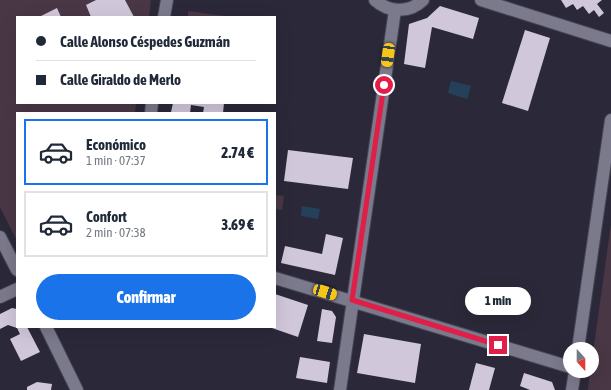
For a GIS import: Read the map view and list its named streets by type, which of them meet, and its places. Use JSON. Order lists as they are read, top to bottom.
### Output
{
  "north": "bottom",
  "page": {
    "banner": ["Calle Alonso Céspedes Guzmán", "Calle Giraldo de Merlo"],
    "list": [
      {
        "name": "Económico",
        "note": "1 min · 07:37",
        "value": "2.74 €"
      },
      {
        "name": "Confort",
        "note": "2 min · 07:38",
        "value": "3.69 €"
      }
    ],
    "buttons": "Confirmar",
    "bubble": "1 min"
  }
}
